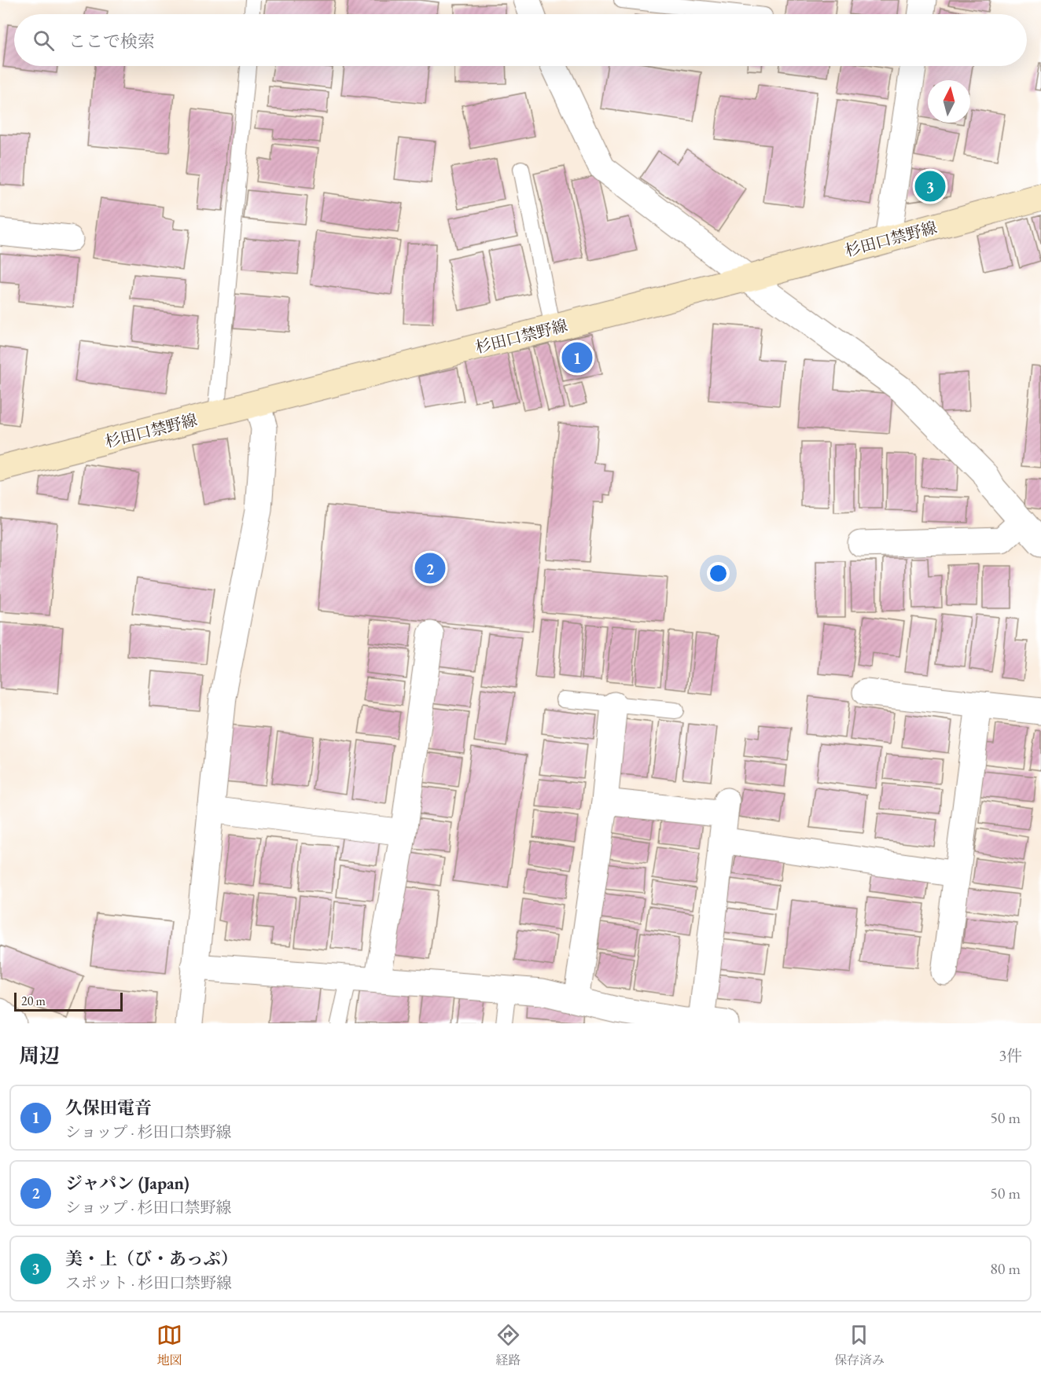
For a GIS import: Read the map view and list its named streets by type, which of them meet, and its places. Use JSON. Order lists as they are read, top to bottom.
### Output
{
  "streets": {
    "main road": ["杉田口禁野線"]
  },
  "scale_bar": "20 m",
  "north": "top",
  "page": {
    "search": "ここで検索",
    "pins": ["3", "1", "2"],
    "scale": "20 m",
    "heading": ["周辺", "3件"],
    "list": [
      {
        "mark": "1",
        "name": "久保田電音",
        "note": "ショップ · 杉田口禁野線",
        "value": "50 m"
      },
      {
        "mark": "2",
        "name": "ジャパン (Japan)",
        "note": "ショップ · 杉田口禁野線",
        "value": "50 m"
      },
      {
        "mark": "3",
        "name": "美・上（び・あっぷ）",
        "note": "スポット · 杉田口禁野線",
        "value": "80 m"
      }
    ],
    "nav": ["地図", "経路", "保存済み"]
  }
}
